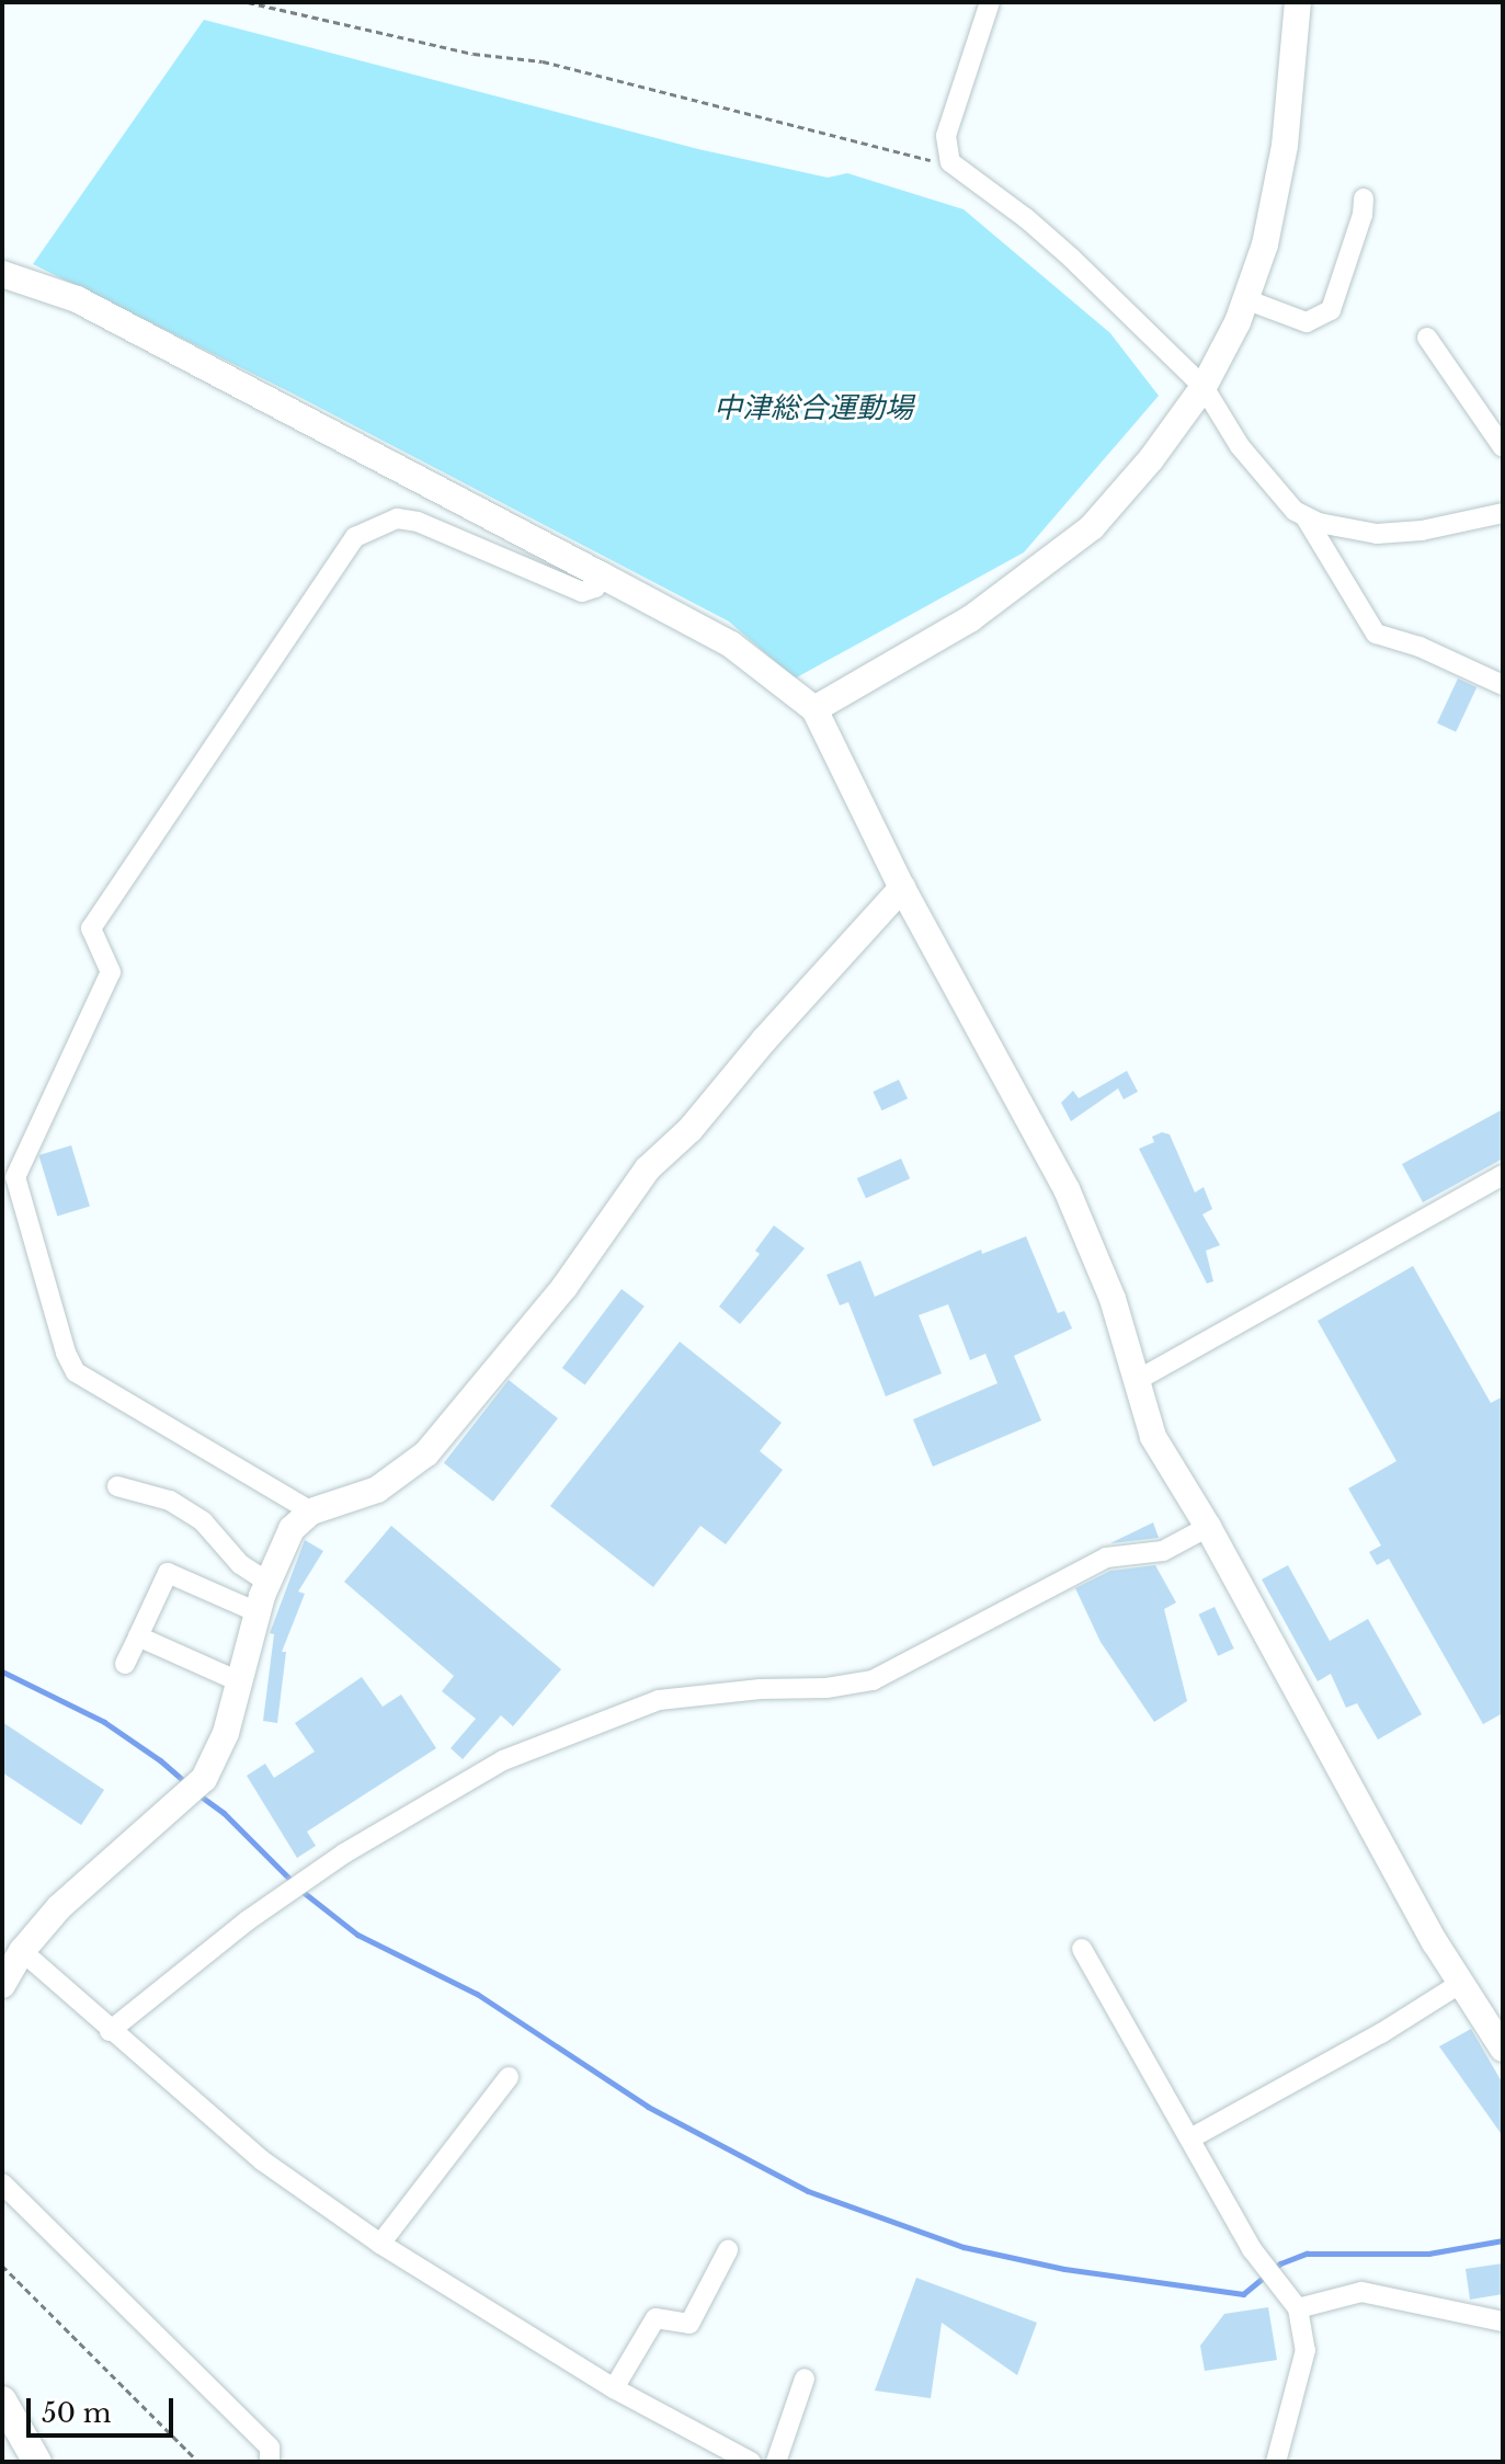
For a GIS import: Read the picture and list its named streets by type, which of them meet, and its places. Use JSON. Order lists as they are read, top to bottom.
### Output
{
  "parks": ["中津総合運動場"],
  "scale_bar": "50 m"
}
